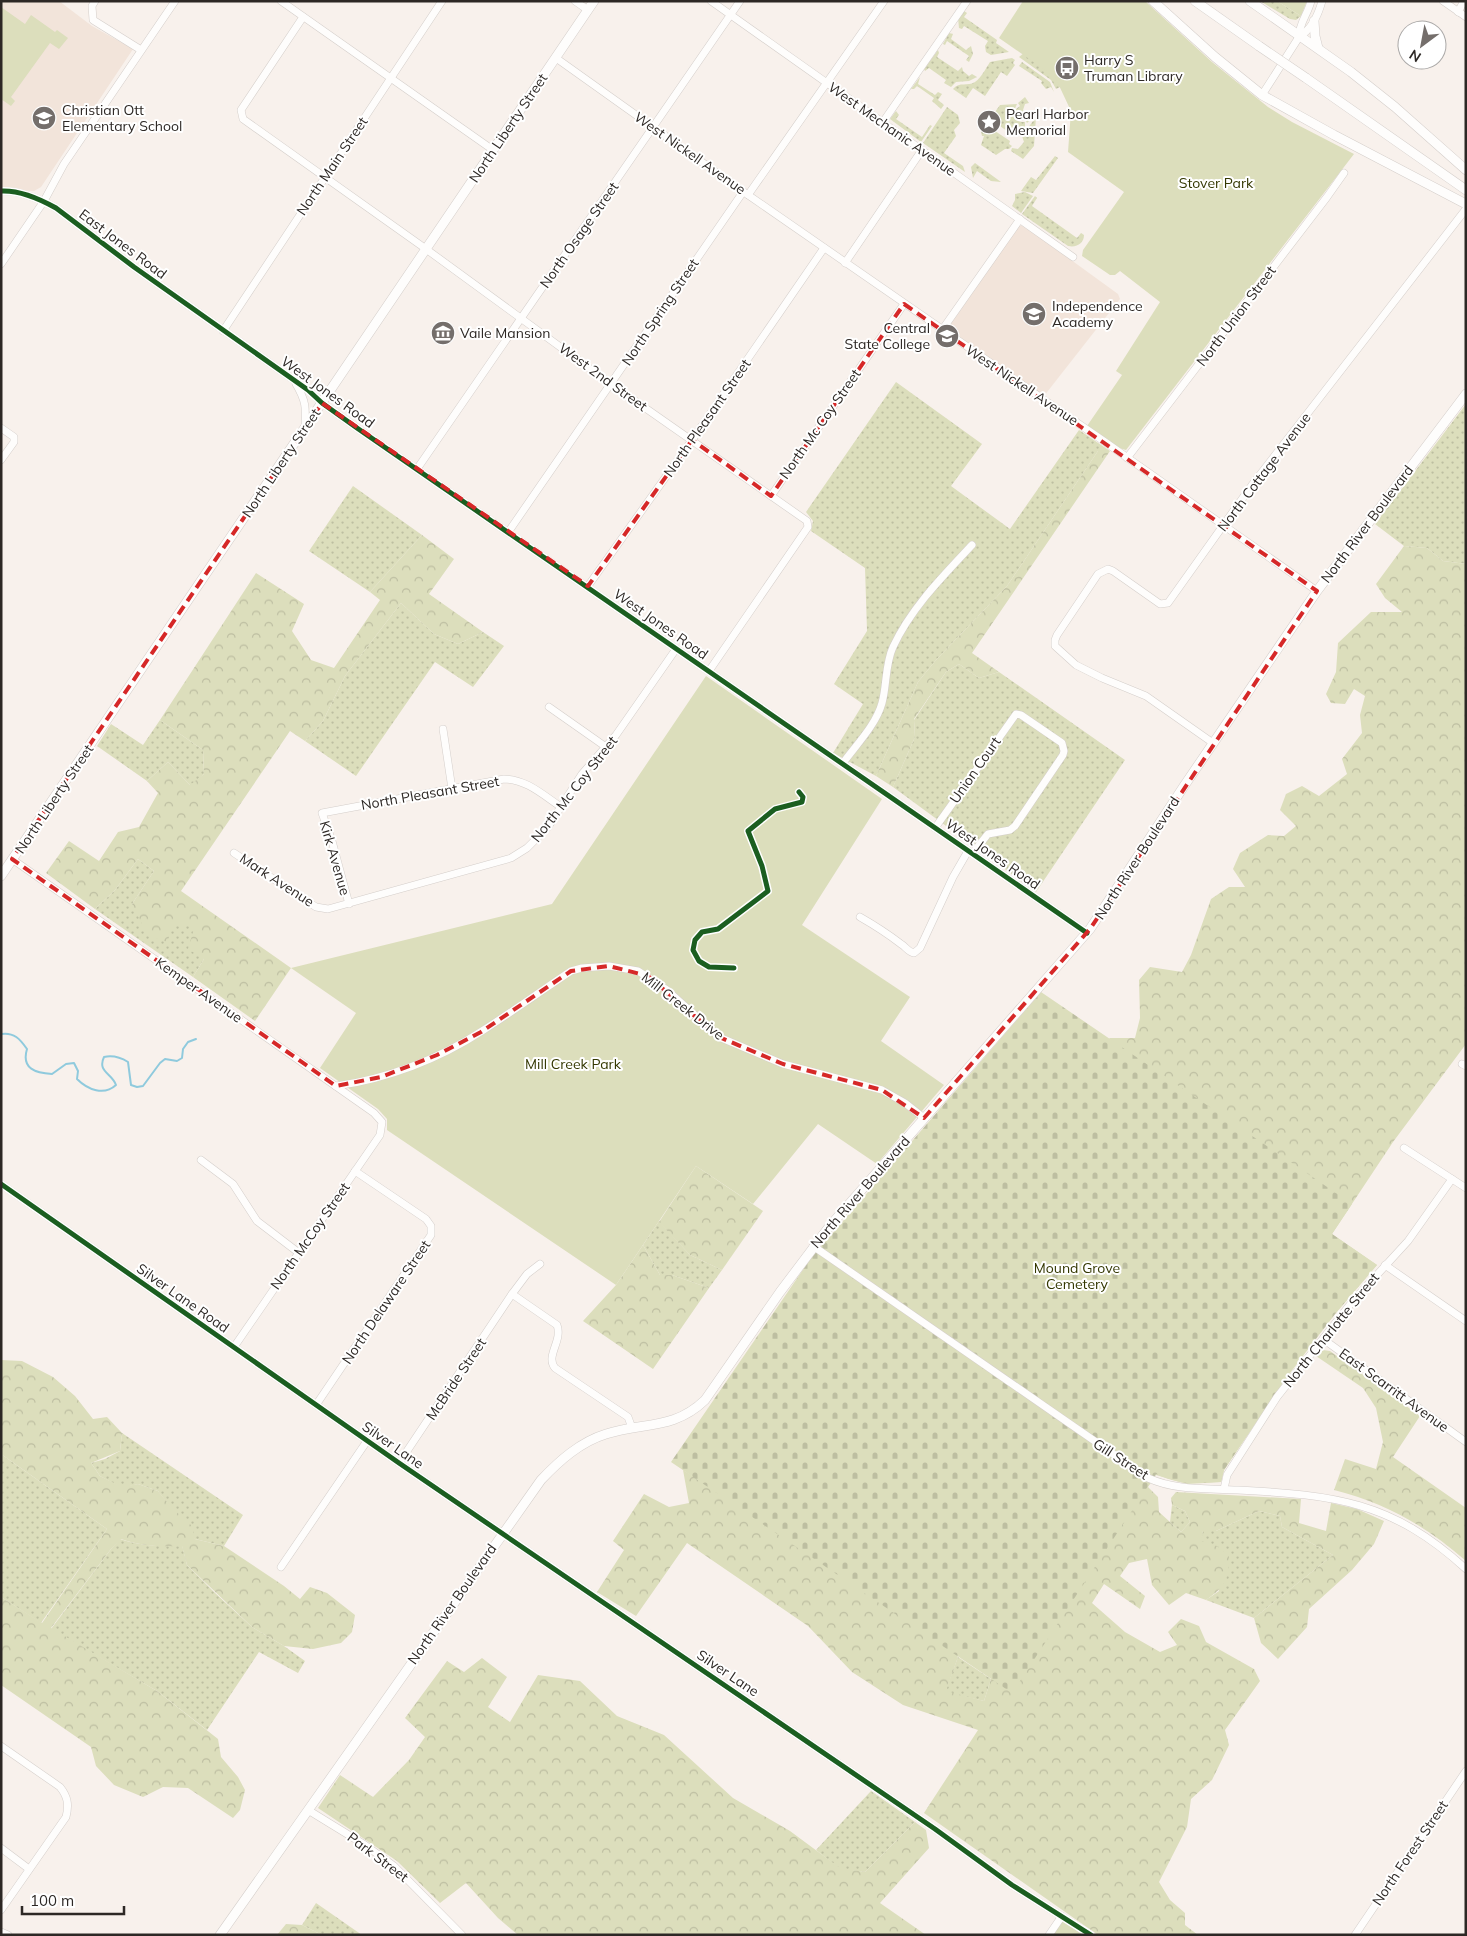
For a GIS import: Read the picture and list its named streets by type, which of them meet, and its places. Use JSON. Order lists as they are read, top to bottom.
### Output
{
  "streets": {
    "main road": ["North Liberty Street", "North River Boulevard"],
    "street": [
      "West Mechanic Avenue",
      "West Nickell Avenue",
      "North Main Street",
      "North Osage Street",
      "East Jones Road",
      "North Spring Street",
      "North Union Street",
      "West 2nd Street",
      "West Jones Road",
      "North Pleasant Street",
      "North Mc Coy Street",
      "North Cottage Avenue",
      "Union Court",
      "Kirk Avenue",
      "Mark Avenue",
      "Kemper Avenue",
      "Mill Creek Drive",
      "North McCoy Street",
      "Silver Lane Road",
      "North Delaware Street",
      "North Charlotte Street",
      "McBride Street",
      "East Scarritt Avenue",
      "Silver Lane",
      "Gill Street",
      "North Forest Street",
      "Park Street"
    ]
  },
  "crossings": [
    ["North Liberty Street", "West Nickell Avenue"],
    ["North Liberty Street", "West 2nd Street"],
    ["North Liberty Street", "West Jones Road"],
    ["North Liberty Street", "Kemper Avenue"],
    ["West Mechanic Avenue", "North Osage Street"],
    ["West Mechanic Avenue", "North Spring Street"],
    ["West Nickell Avenue", "North Osage Street"],
    ["West Nickell Avenue", "North Spring Street"],
    ["West Nickell Avenue", "North Union Street"],
    ["West Nickell Avenue", "North Pleasant Street"],
    ["West Nickell Avenue", "North Mc Coy Street"],
    ["West Nickell Avenue", "North Cottage Avenue"],
    ["West Nickell Avenue", "North River Boulevard"],
    ["North Main Street", "East Jones Road"],
    ["North Main Street", "West 2nd Street"],
    ["North Main Street", "West Jones Road"],
    ["North Osage Street", "West 2nd Street"],
    ["North Osage Street", "West Jones Road"],
    ["East Jones Road", "West Jones Road"],
    ["North Spring Street", "West 2nd Street"],
    ["North Spring Street", "West Jones Road"],
    ["West 2nd Street", "West Jones Road"],
    ["West 2nd Street", "North Pleasant Street"],
    ["West 2nd Street", "North Mc Coy Street"],
    ["West Jones Road", "North Pleasant Street"],
    ["West Jones Road", "North Mc Coy Street"],
    ["West Jones Road", "North River Boulevard"],
    ["West Jones Road", "Union Court"],
    ["North Pleasant Street", "North Mc Coy Street"],
    ["North Pleasant Street", "Kirk Avenue"],
    ["North Mc Coy Street", "Kirk Avenue"],
    ["North Mc Coy Street", "Mark Avenue"],
    ["North Cottage Avenue", "North River Boulevard"],
    ["North River Boulevard", "Mill Creek Drive"],
    ["North River Boulevard", "Silver Lane"],
    ["North River Boulevard", "Gill Street"],
    ["North River Boulevard", "Park Street"],
    ["Kirk Avenue", "Mark Avenue"],
    ["Kemper Avenue", "Mill Creek Drive"],
    ["Kemper Avenue", "North McCoy Street"],
    ["North McCoy Street", "Silver Lane Road"],
    ["North McCoy Street", "North Delaware Street"],
    ["Silver Lane Road", "North Delaware Street"],
    ["Silver Lane Road", "Silver Lane"],
    ["North Charlotte Street", "East Scarritt Avenue"],
    ["North Charlotte Street", "Gill Street"],
    ["McBride Street", "Silver Lane"]
  ],
  "parks": ["Stover Park", "Mill Creek Park", "Mound Grove Cemetery"],
  "places": {
    "bus stop": ["Harry S Truman Library"],
    "school or university": ["Christian Ott Elementary School", "Independence Academy", "Central State College"],
    "place": ["Pearl Harbor Memorial"],
    "museum": ["Vaile Mansion"]
  },
  "scale_bar": "100 m",
  "north": "bottom left"
}
